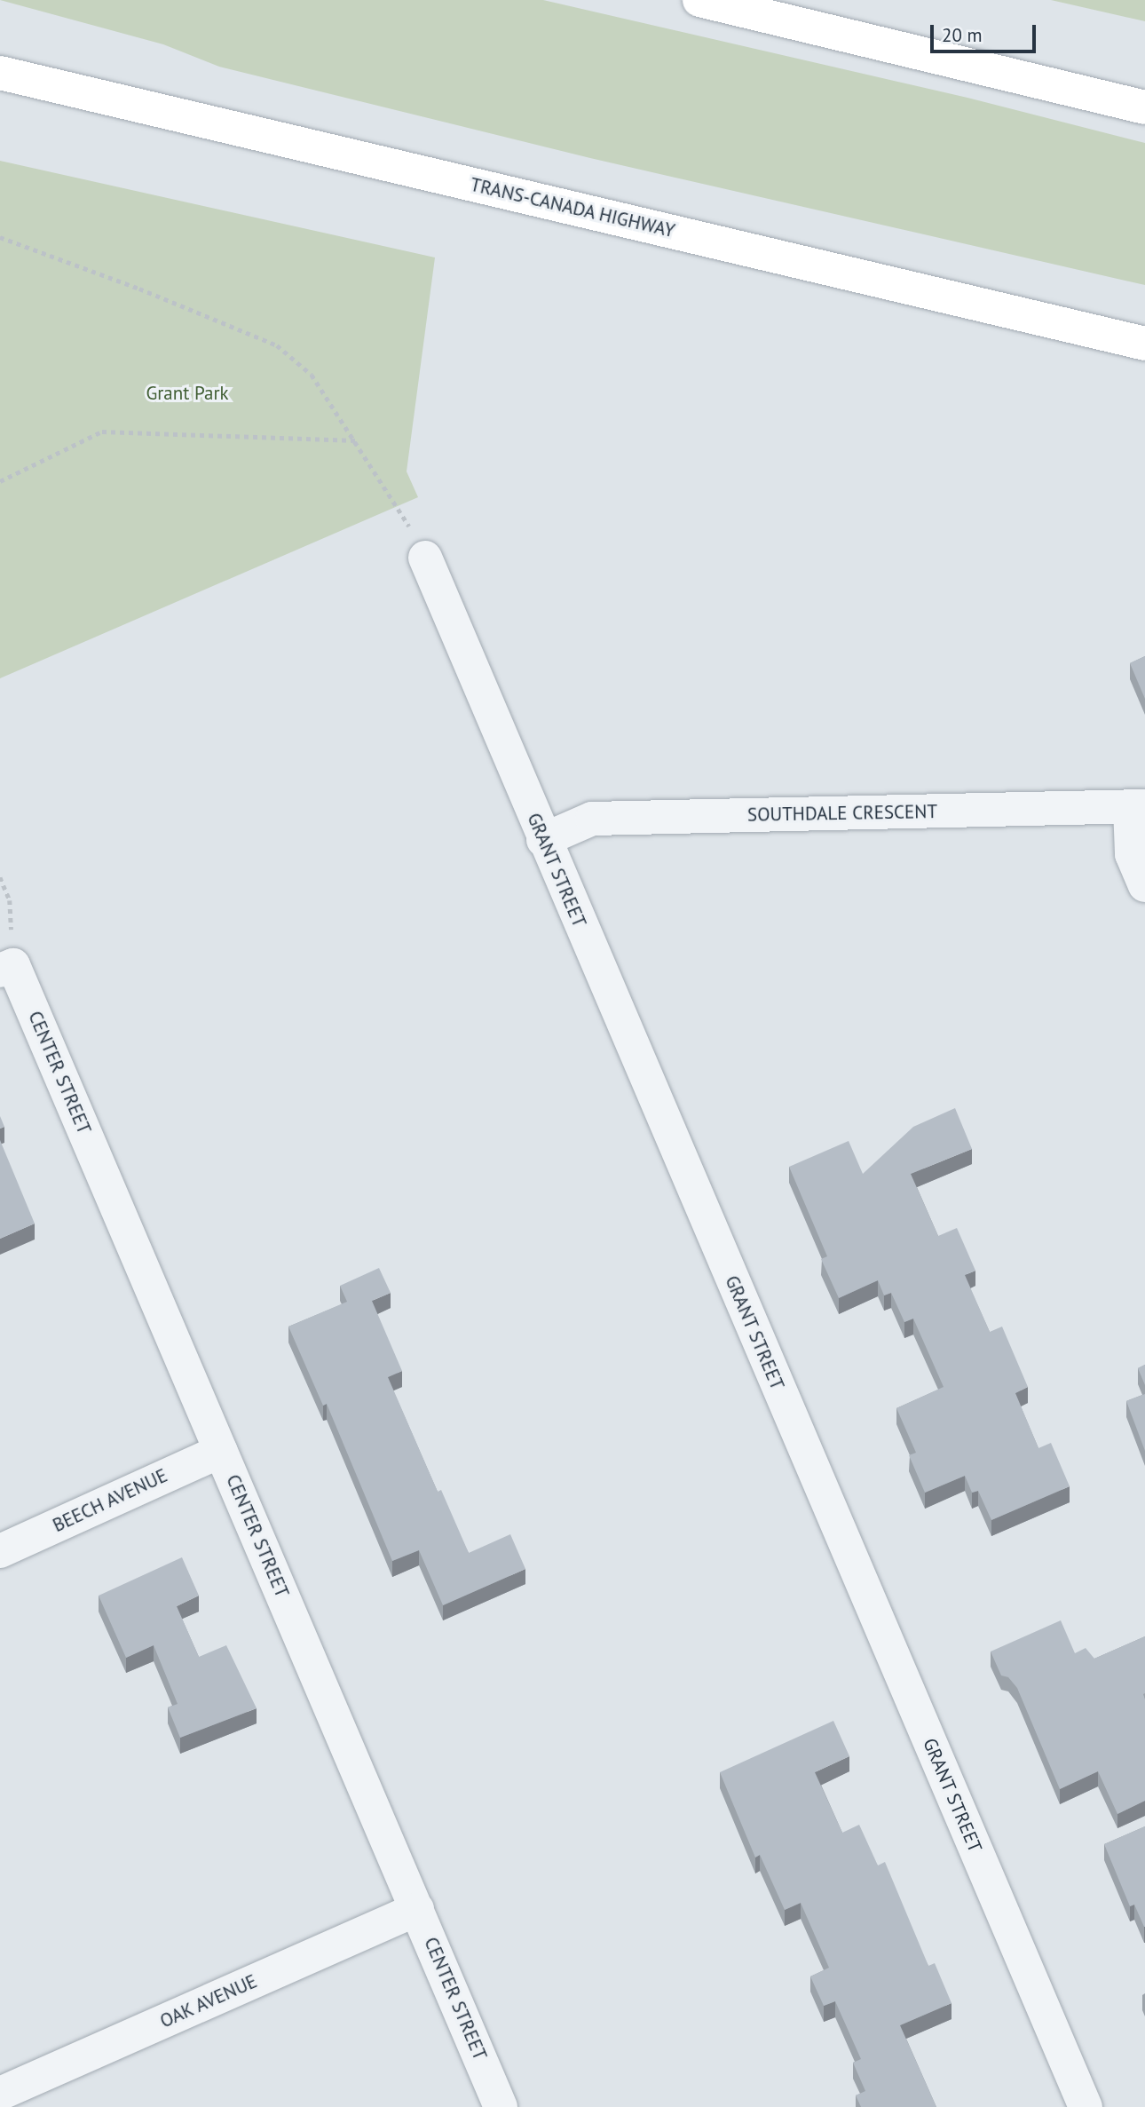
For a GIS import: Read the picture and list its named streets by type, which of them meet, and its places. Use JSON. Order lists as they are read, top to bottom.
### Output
{
  "streets": {
    "highway": ["TRANS-CANADA HIGHWAY"],
    "street": [
      "SOUTHDALE CRESCENT",
      "GRANT STREET",
      "CENTER STREET",
      "BEECH AVENUE",
      "OAK AVENUE"
    ]
  },
  "crossings": [
    ["SOUTHDALE CRESCENT", "GRANT STREET"],
    ["CENTER STREET", "BEECH AVENUE"],
    ["CENTER STREET", "OAK AVENUE"]
  ],
  "parks": ["Grant Park"],
  "scale_bar": "20 m"
}
